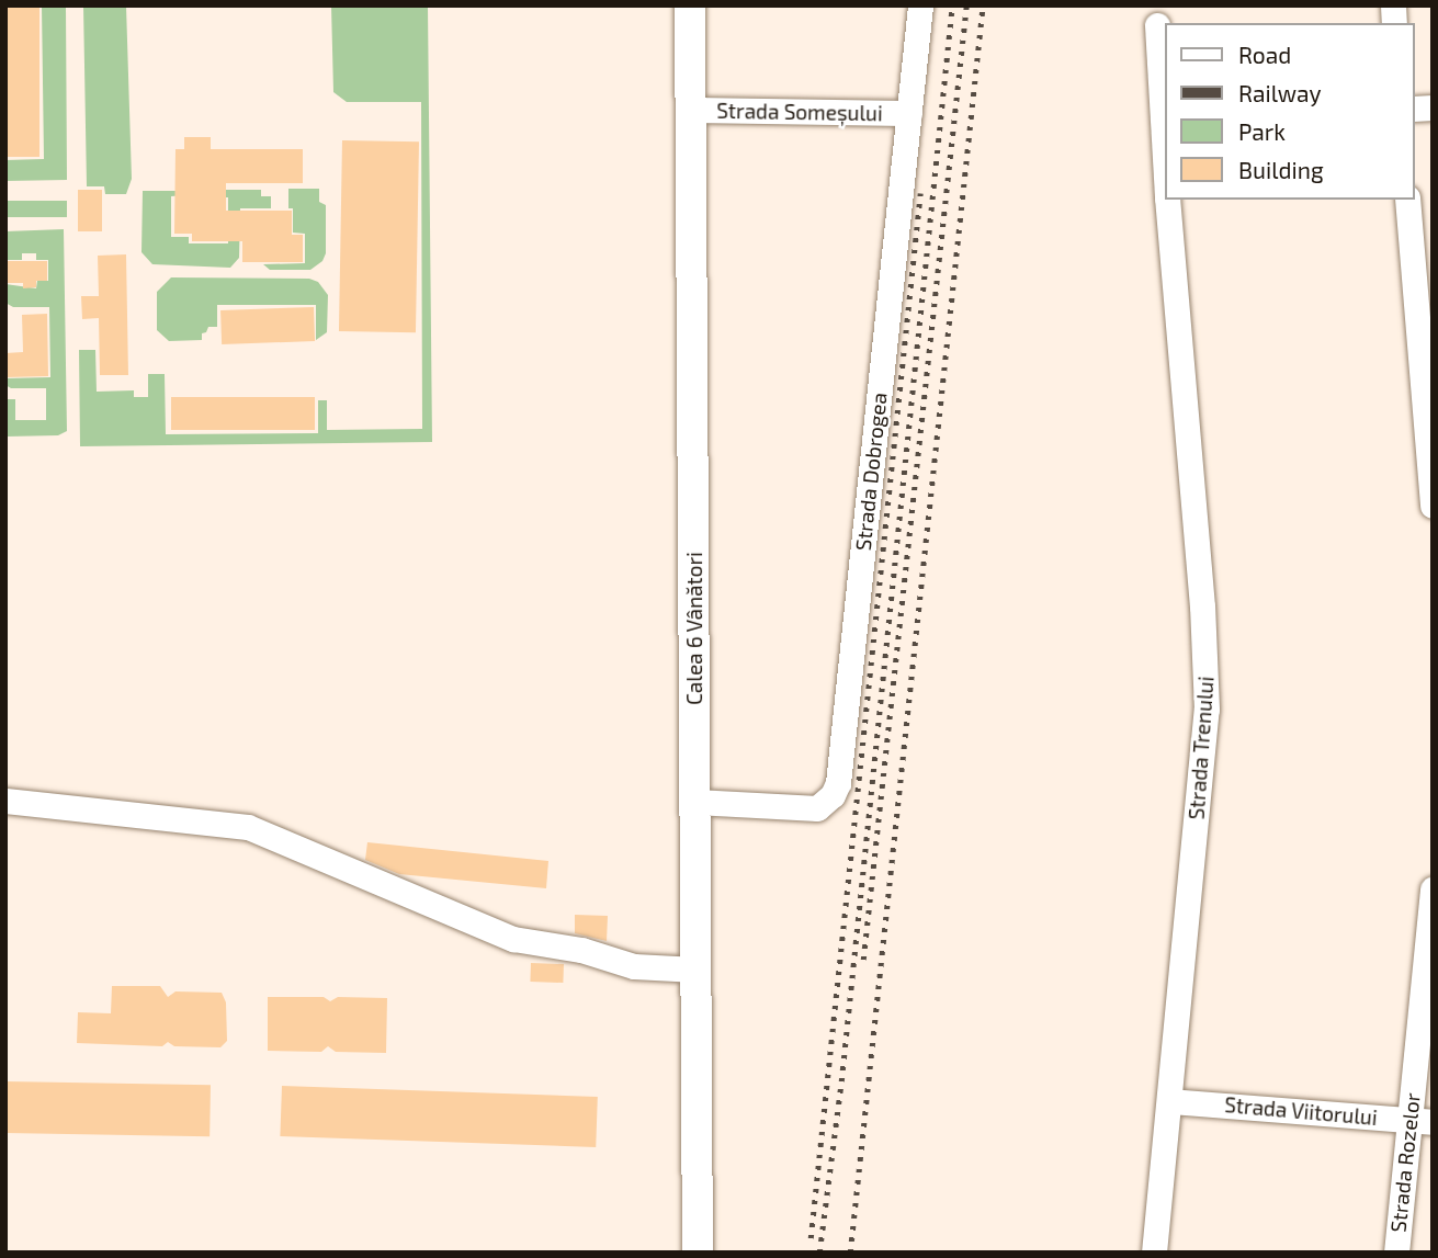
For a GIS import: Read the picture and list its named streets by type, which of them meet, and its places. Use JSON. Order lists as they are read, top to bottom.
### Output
{
  "streets": {
    "main road": ["Calea 6 Vânători"],
    "street": [
      "Strada Someșului",
      "Strada Dobrogea",
      "Strada Trenului",
      "Strada Viitorului",
      "Strada Rozelor"
    ]
  },
  "crossings": [
    ["Strada Someșului", "Strada Dobrogea"],
    ["Strada Someșului", "Calea 6 Vânători"],
    ["Strada Dobrogea", "Calea 6 Vânători"],
    ["Strada Trenului", "Strada Viitorului"],
    ["Strada Viitorului", "Strada Rozelor"]
  ],
  "legend": [
    "Road",
    "Railway",
    "Park",
    "Building"
  ]
}
